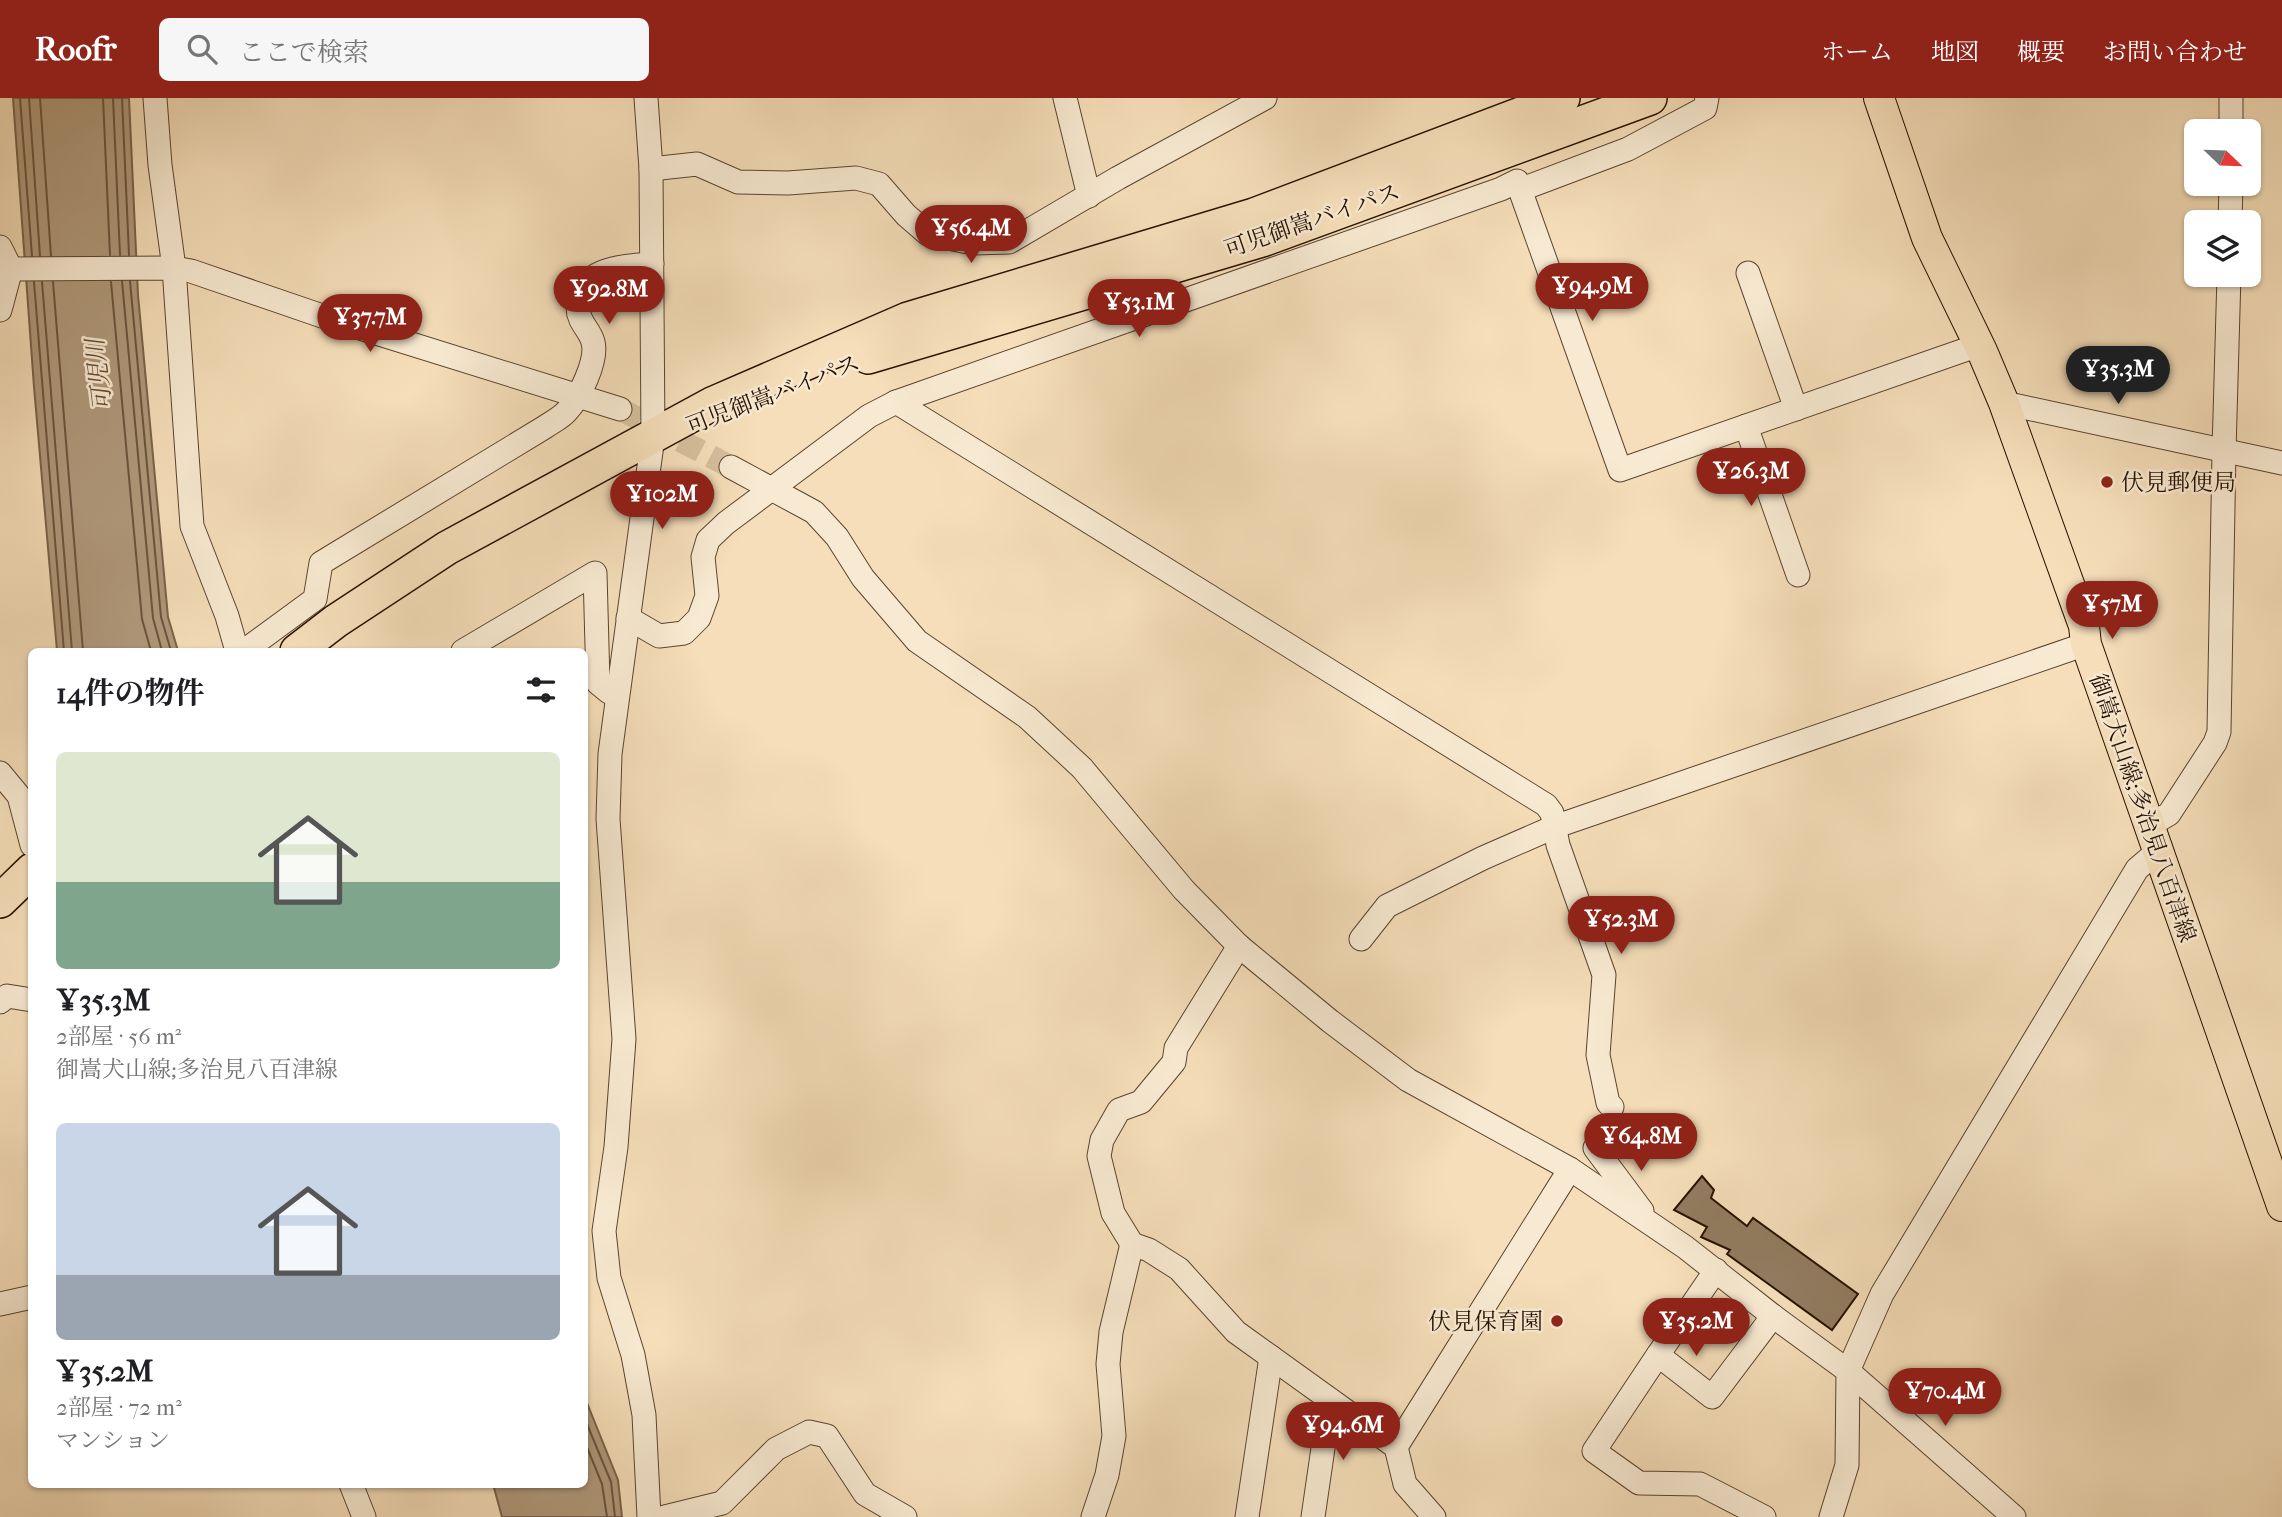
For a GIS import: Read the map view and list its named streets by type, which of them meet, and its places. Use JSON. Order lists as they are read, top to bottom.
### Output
{
  "streets": {
    "highway": ["可児御嵩バイパス"],
    "main road": ["御嵩犬山線;多治見八百津線"]
  },
  "water": ["可児川"],
  "places": ["伏見郵便局", "伏見保育園"],
  "north": "bottom right",
  "page": {
    "header": "Roofr",
    "search": "ここで検索",
    "nav": [
      "ホーム",
      "地図",
      "概要",
      "お問い合わせ"
    ],
    "price": [
      "¥56.4M",
      "¥94.9M",
      "¥92.8M",
      "¥53.1M",
      "¥37.7M",
      "¥35.3M",
      "¥26.3M",
      "¥102M",
      "¥57M",
      "¥52.3M",
      "¥64.8M",
      "¥35.2M",
      "¥70.4M",
      "¥94.6M"
    ],
    "heading": "14件の物件",
    "list": [
      {
        "name": "¥35.3M",
        "note": "2部屋 · 56 m² · 御嵩犬山線;多治見八百津線"
      },
      {
        "name": "¥35.2M",
        "note": "2部屋 · 72 m² · マンション"
      }
    ]
  }
}
